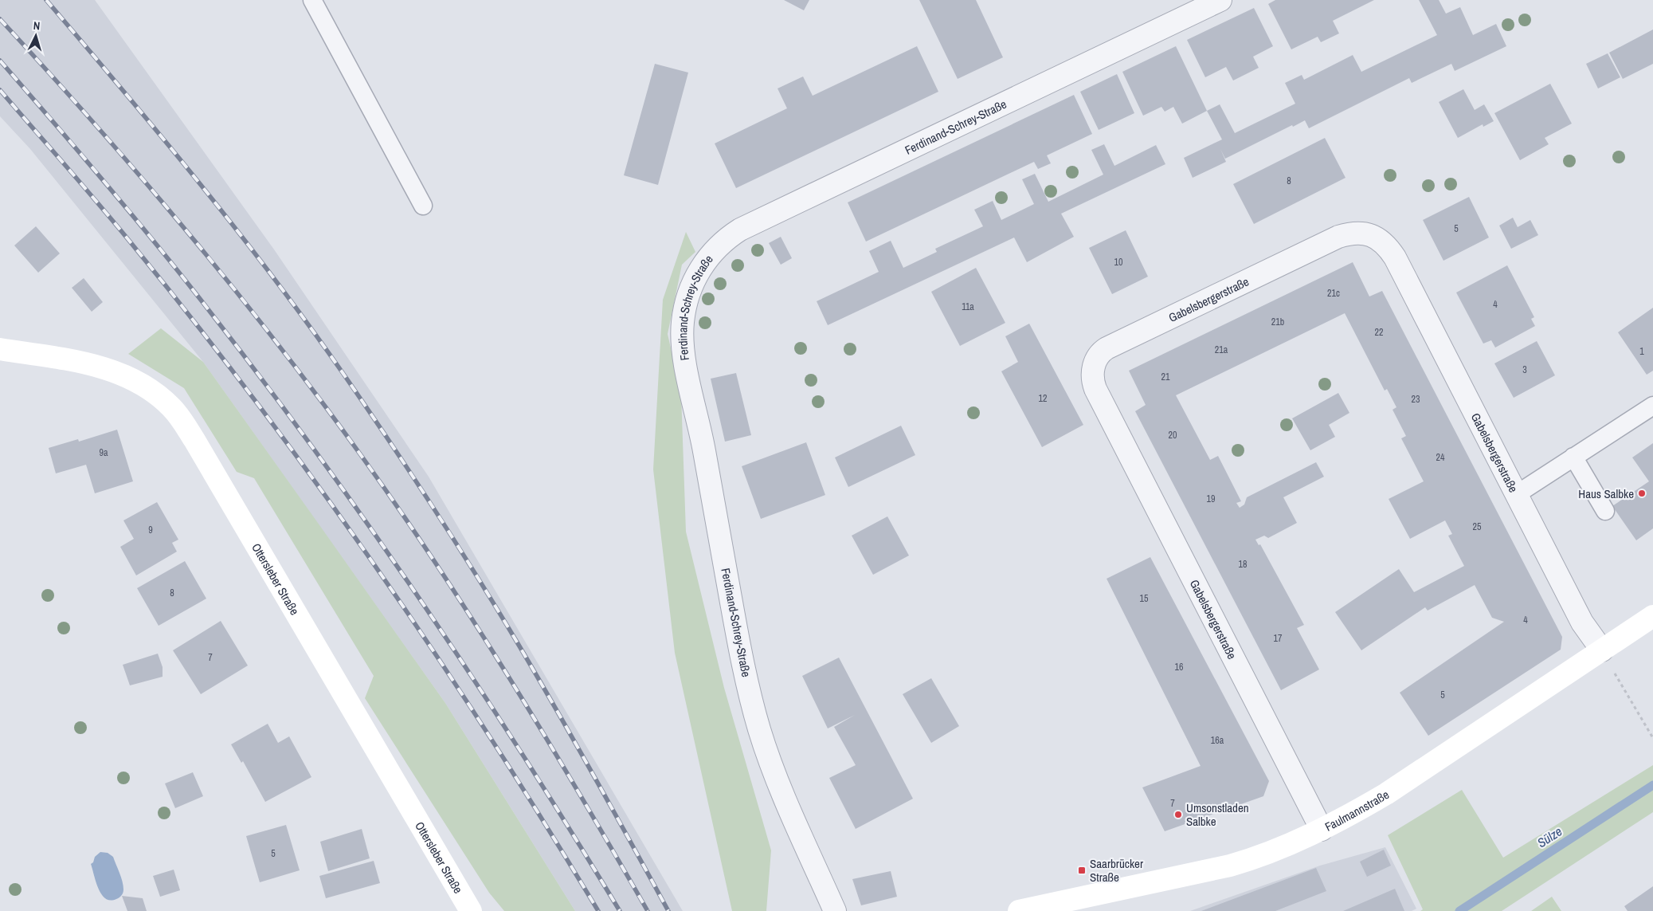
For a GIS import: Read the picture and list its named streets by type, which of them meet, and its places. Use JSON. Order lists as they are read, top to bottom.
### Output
{
  "streets": {
    "main road": ["Ottersleber Straße", "Faulmannstraße"],
    "street": ["Ferdinand-Schrey-Straße", "Gabelsbergerstraße"]
  },
  "crossings": [
    ["Gabelsbergerstraße", "Faulmannstraße"]
  ],
  "water": ["Sülze"],
  "places": {
    "other": ["Haus Salbke", "Umsonstladen Salbke"],
    "transit": ["Saarbrücker Straße"]
  },
  "house_numbers": [
    "8",
    "5",
    "10",
    "21c",
    "4",
    "11a",
    "21b",
    "22",
    "21a",
    "1",
    "3",
    "21",
    "12",
    "23",
    "20",
    "9a",
    "24",
    "19",
    "25",
    "9",
    "18",
    "8",
    "15",
    "4",
    "17",
    "7",
    "16",
    "5",
    "16a",
    "7",
    "5"
  ],
  "north": "top"
}
